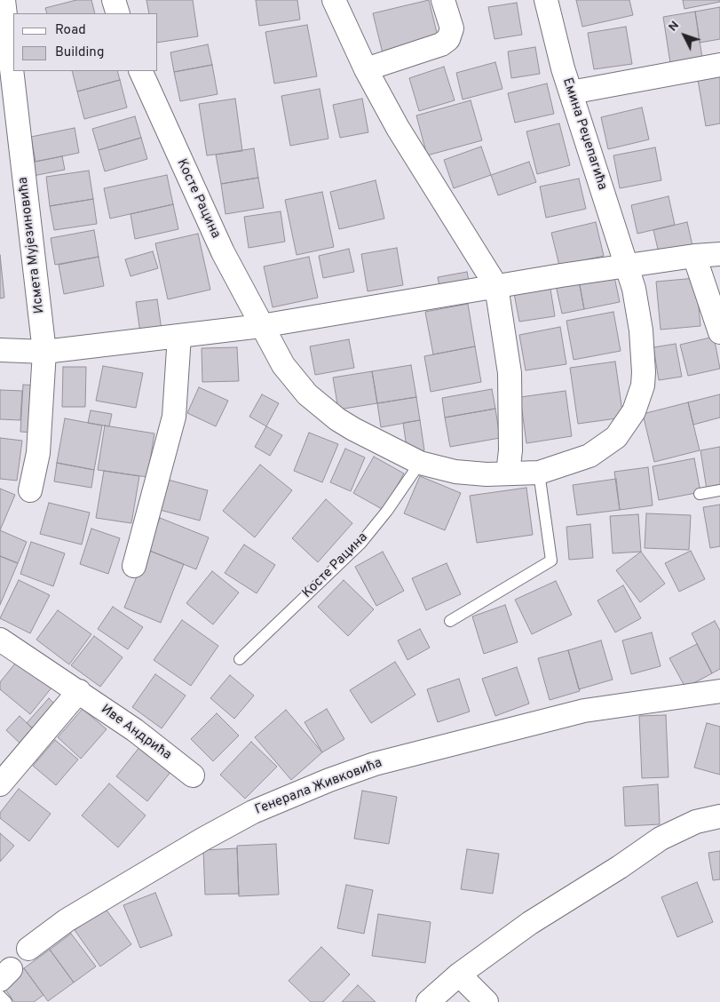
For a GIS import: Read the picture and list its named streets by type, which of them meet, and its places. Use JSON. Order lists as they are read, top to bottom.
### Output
{
  "streets": {
    "street": [
      "Емина Реџепагића",
      "Косте Рацина",
      "Исмета Мујезиновића",
      "Иве Андрића",
      "Генерала Живковића"
    ]
  },
  "crossings": [
    ["Емина Реџепагића", "Косте Рацина"]
  ],
  "legend": ["Road", "Building"],
  "north": "top left"
}
